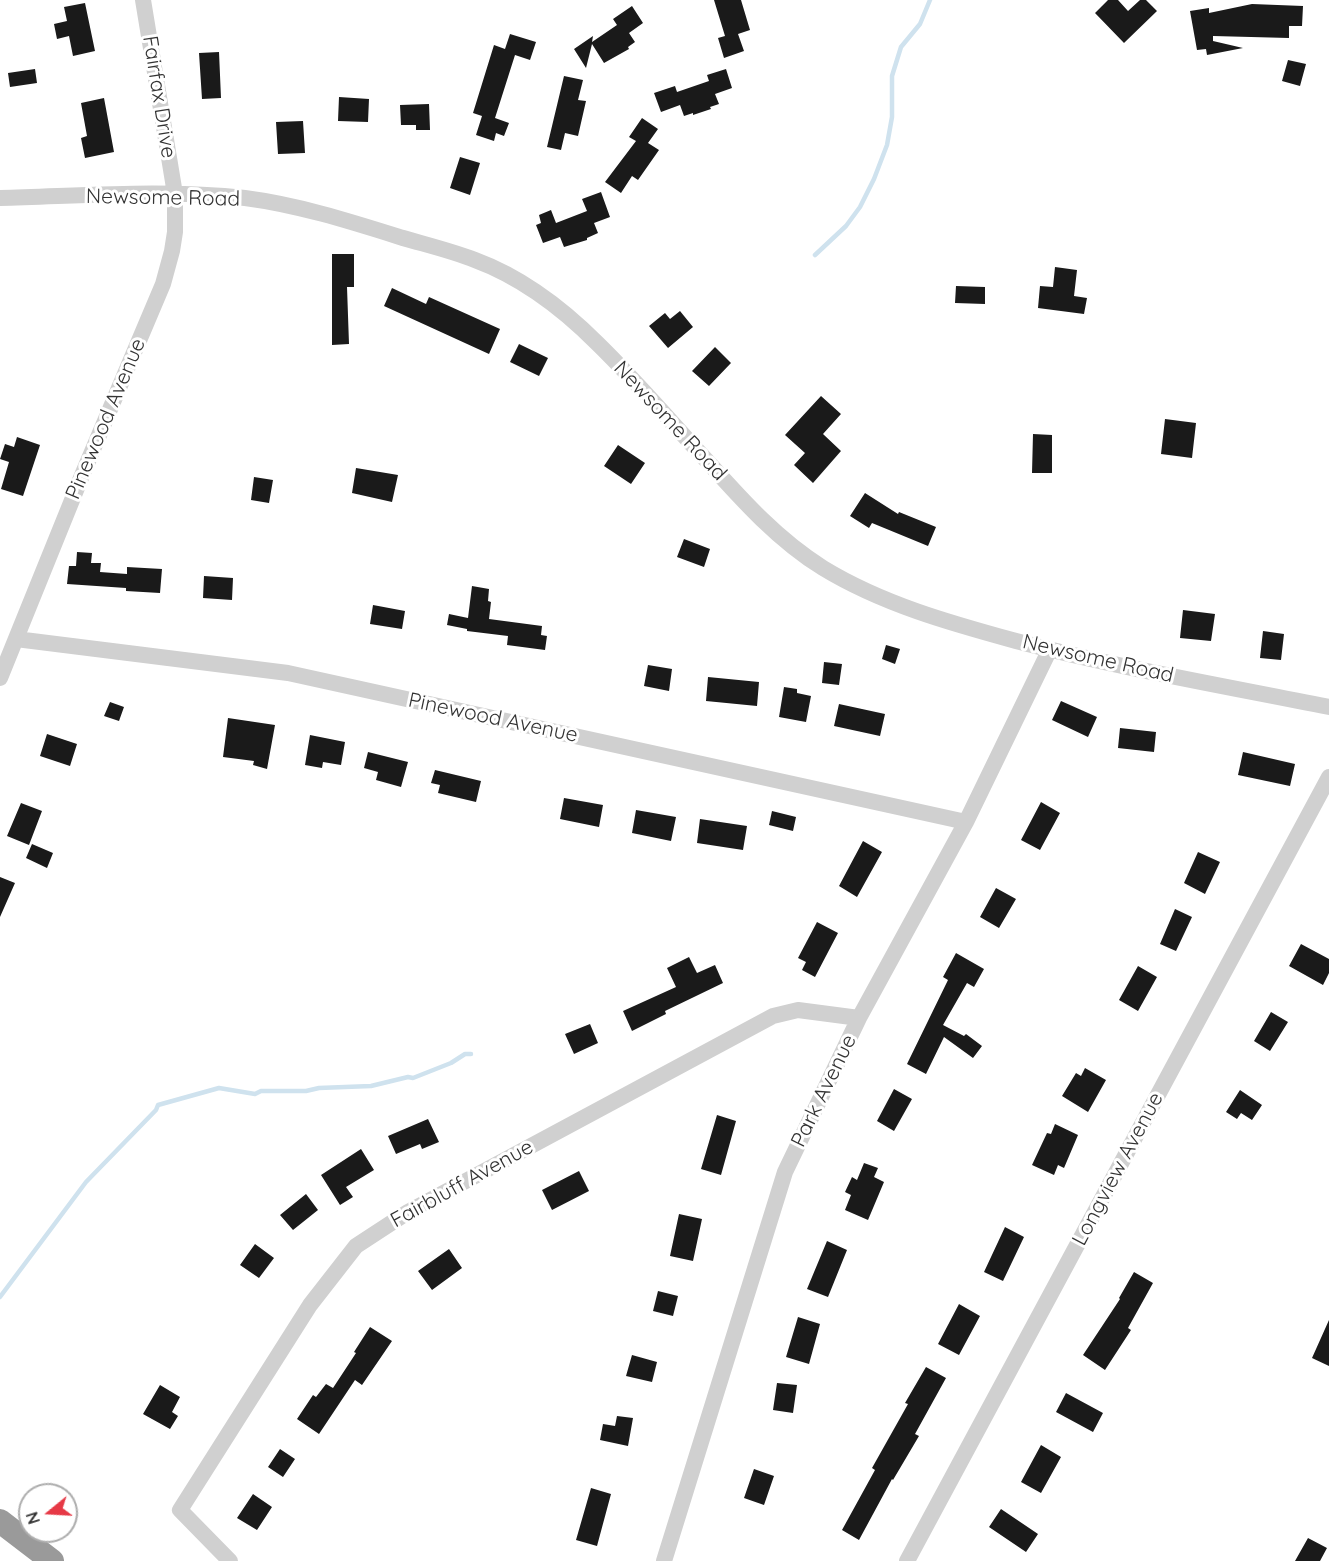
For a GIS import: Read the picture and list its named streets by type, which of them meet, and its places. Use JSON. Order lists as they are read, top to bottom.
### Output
{
  "streets": {
    "street": [
      "Fairfax Drive",
      "Newsome Road",
      "Pinewood Avenue",
      "Park Avenue",
      "Longview Avenue",
      "Fairbluff Avenue"
    ]
  },
  "crossings": [
    ["Fairfax Drive", "Newsome Road"],
    ["Fairfax Drive", "Pinewood Avenue"],
    ["Newsome Road", "Pinewood Avenue"],
    ["Newsome Road", "Park Avenue"],
    ["Pinewood Avenue", "Park Avenue"],
    ["Park Avenue", "Fairbluff Avenue"]
  ],
  "north": "left"
}
